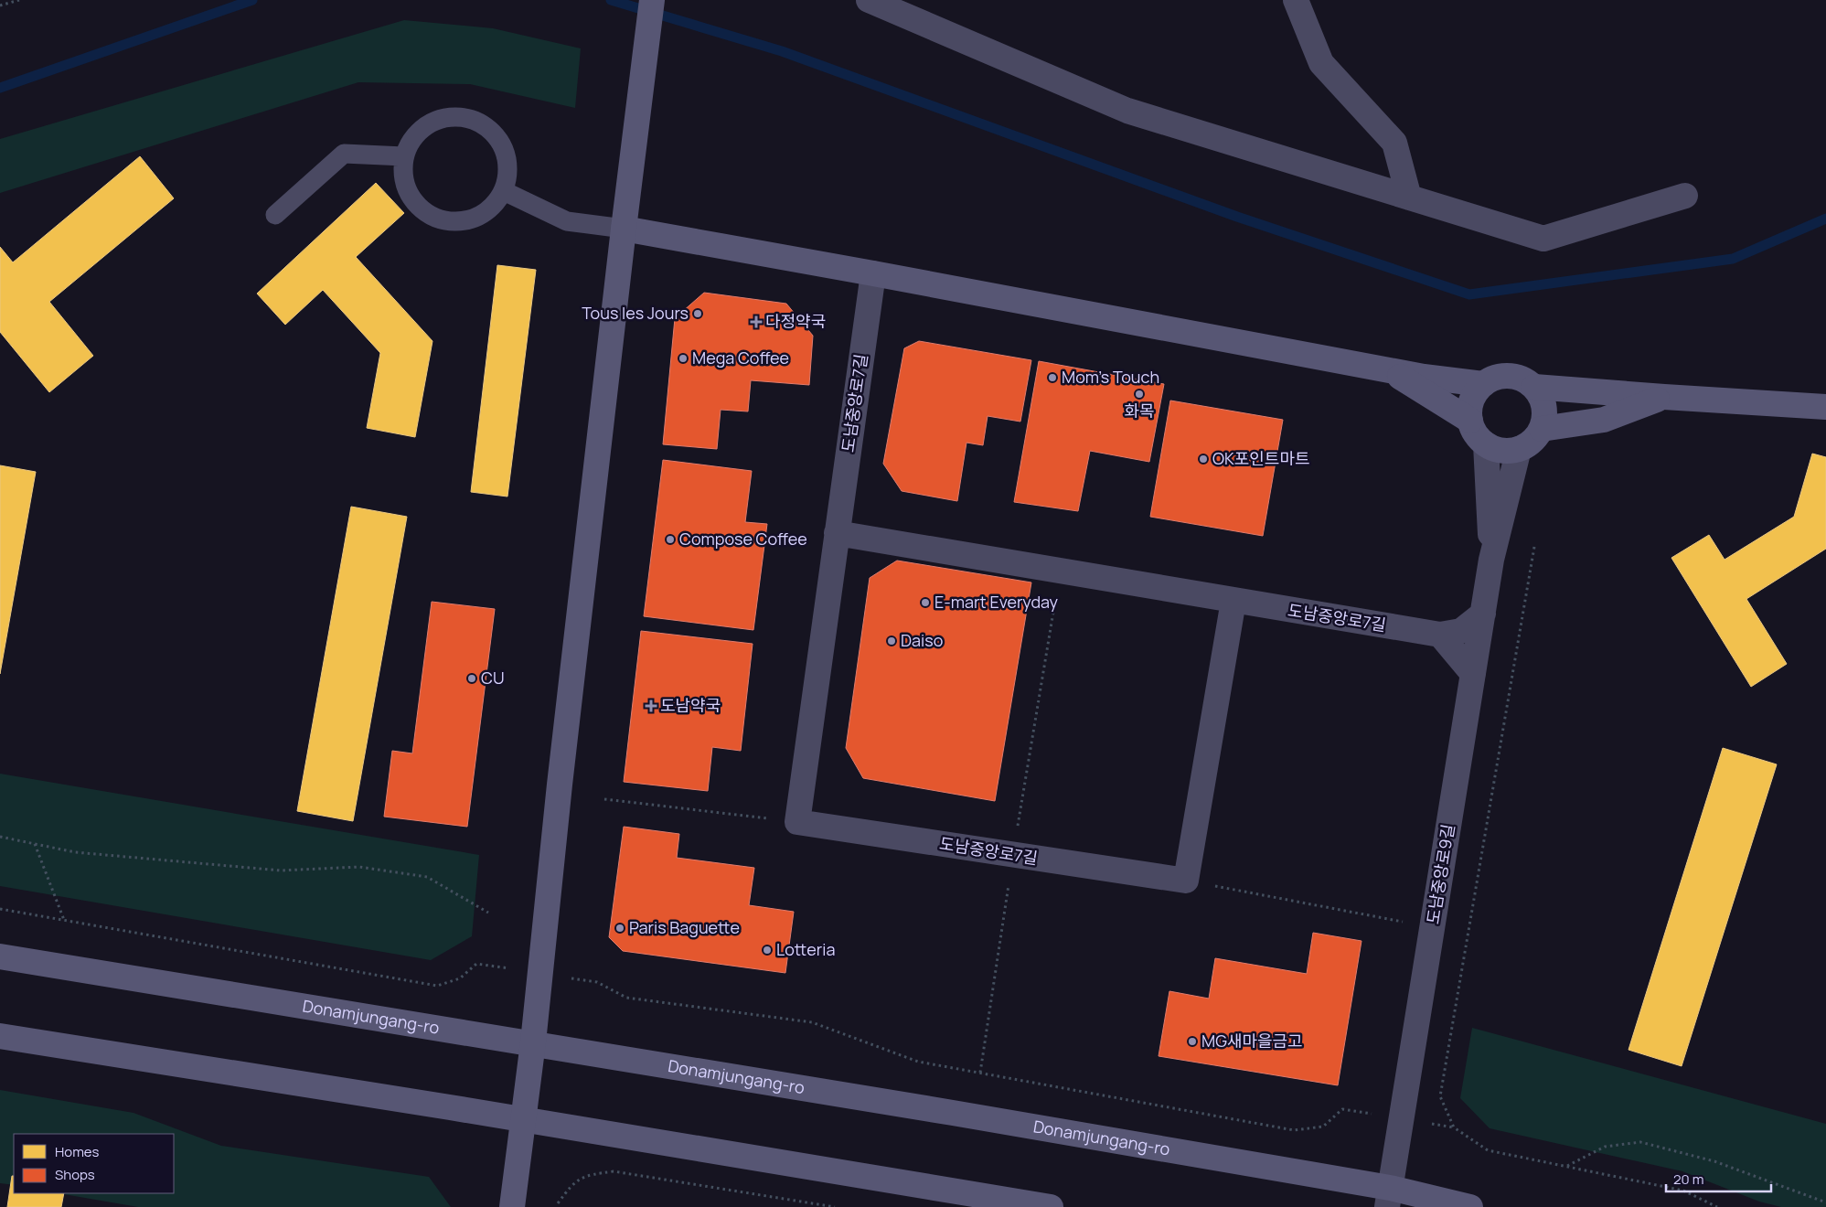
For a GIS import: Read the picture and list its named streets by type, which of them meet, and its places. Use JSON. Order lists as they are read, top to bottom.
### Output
{
  "streets": {
    "street": ["도남중앙로7길", "도남중앙로9길", "Donamjungang-ro"]
  },
  "crossings": [
    ["도남중앙로9길", "Donamjungang-ro"]
  ],
  "places": {
    "other": [
      "Tous les Jours",
      "Mega Coffee",
      "Mom's Touch",
      "화목",
      "OK포인트마트",
      "Compose Coffee",
      "E-mart Everyday",
      "Daiso",
      "CU",
      "Paris Baguette",
      "Lotteria",
      "MG새마을금고"
    ],
    "health": ["다정약국", "도남약국"]
  },
  "legend": ["Homes", "Shops"],
  "scale_bar": "20 m"
}
